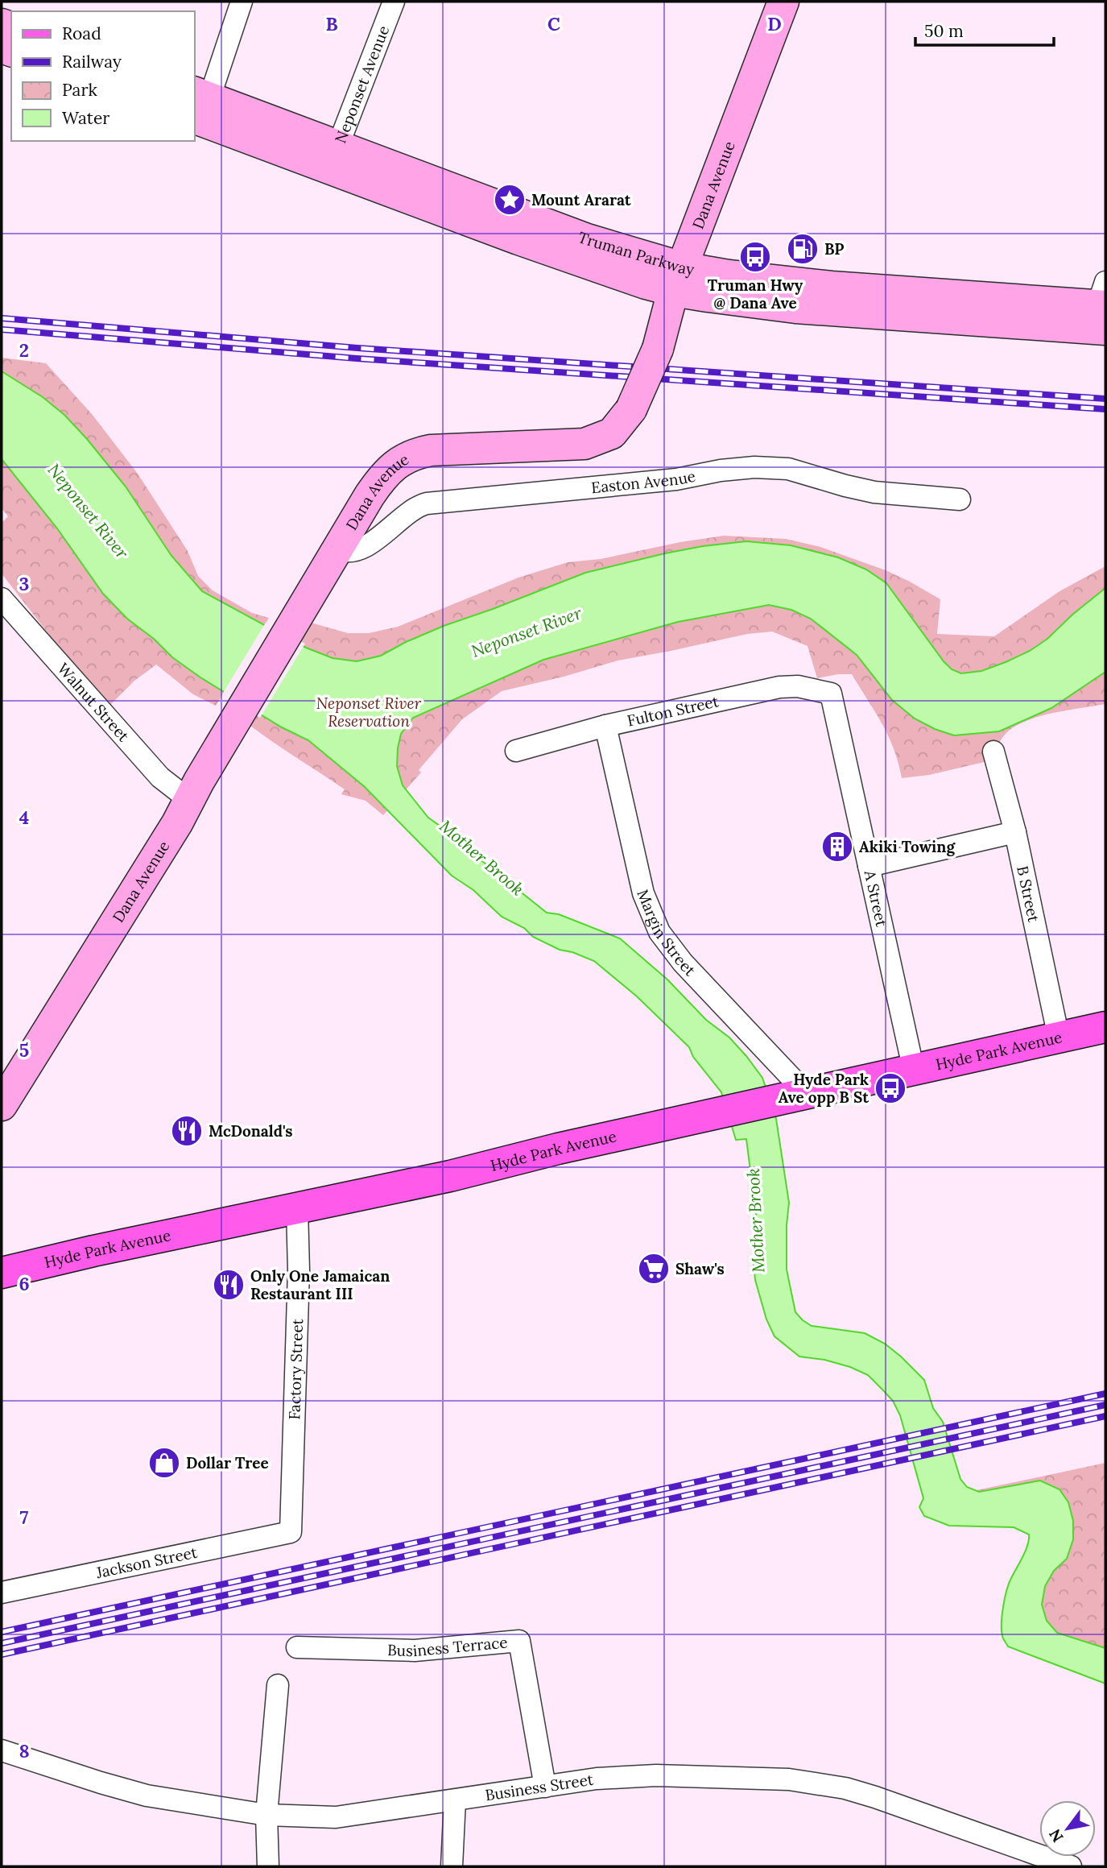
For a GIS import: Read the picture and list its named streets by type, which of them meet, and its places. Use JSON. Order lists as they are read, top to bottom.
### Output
{
  "streets": {
    "main road": ["Hyde Park Avenue"],
    "street": [
      "Neponset Avenue",
      "Dana Avenue",
      "Truman Parkway",
      "Easton Avenue",
      "Walnut Street",
      "Fulton Street",
      "B Street",
      "A Street",
      "Margin Street",
      "Factory Street",
      "Jackson Street",
      "Business Terrace",
      "Business Street"
    ]
  },
  "crossings": [
    ["Neponset Avenue", "Truman Parkway"],
    ["Dana Avenue", "Truman Parkway"],
    ["Dana Avenue", "Easton Avenue"],
    ["Dana Avenue", "Walnut Street"],
    ["Fulton Street", "A Street"],
    ["Fulton Street", "Margin Street"],
    ["B Street", "Hyde Park Avenue"],
    ["A Street", "Hyde Park Avenue"],
    ["Margin Street", "Hyde Park Avenue"],
    ["Hyde Park Avenue", "Factory Street"],
    ["Factory Street", "Jackson Street"],
    ["Business Terrace", "Business Street"]
  ],
  "water": ["Neponset River", "Mother Brook"],
  "parks": ["Neponset River Reservation"],
  "places": {
    "place": ["Mount Ararat"],
    "fuel station": ["BP"],
    "bus stop": ["Truman Hwy @ Dana Ave", "Hyde Park Ave opp B St"],
    "building": ["Akiki Towing"],
    "restaurant": ["McDonald's", "Only One Jamaican Restaurant III"],
    "supermarket": ["Shaw's"],
    "shop": ["Dollar Tree"]
  },
  "legend": [
    "Road",
    "Railway",
    "Park",
    "Water"
  ],
  "scale_bar": "50 m",
  "north": "bottom left",
  "grid": {
    "columns": ["B", "C", "D"],
    "rows": [
      "2",
      "3",
      "4",
      "5",
      "6",
      "7",
      "8"
    ]
  }
}
